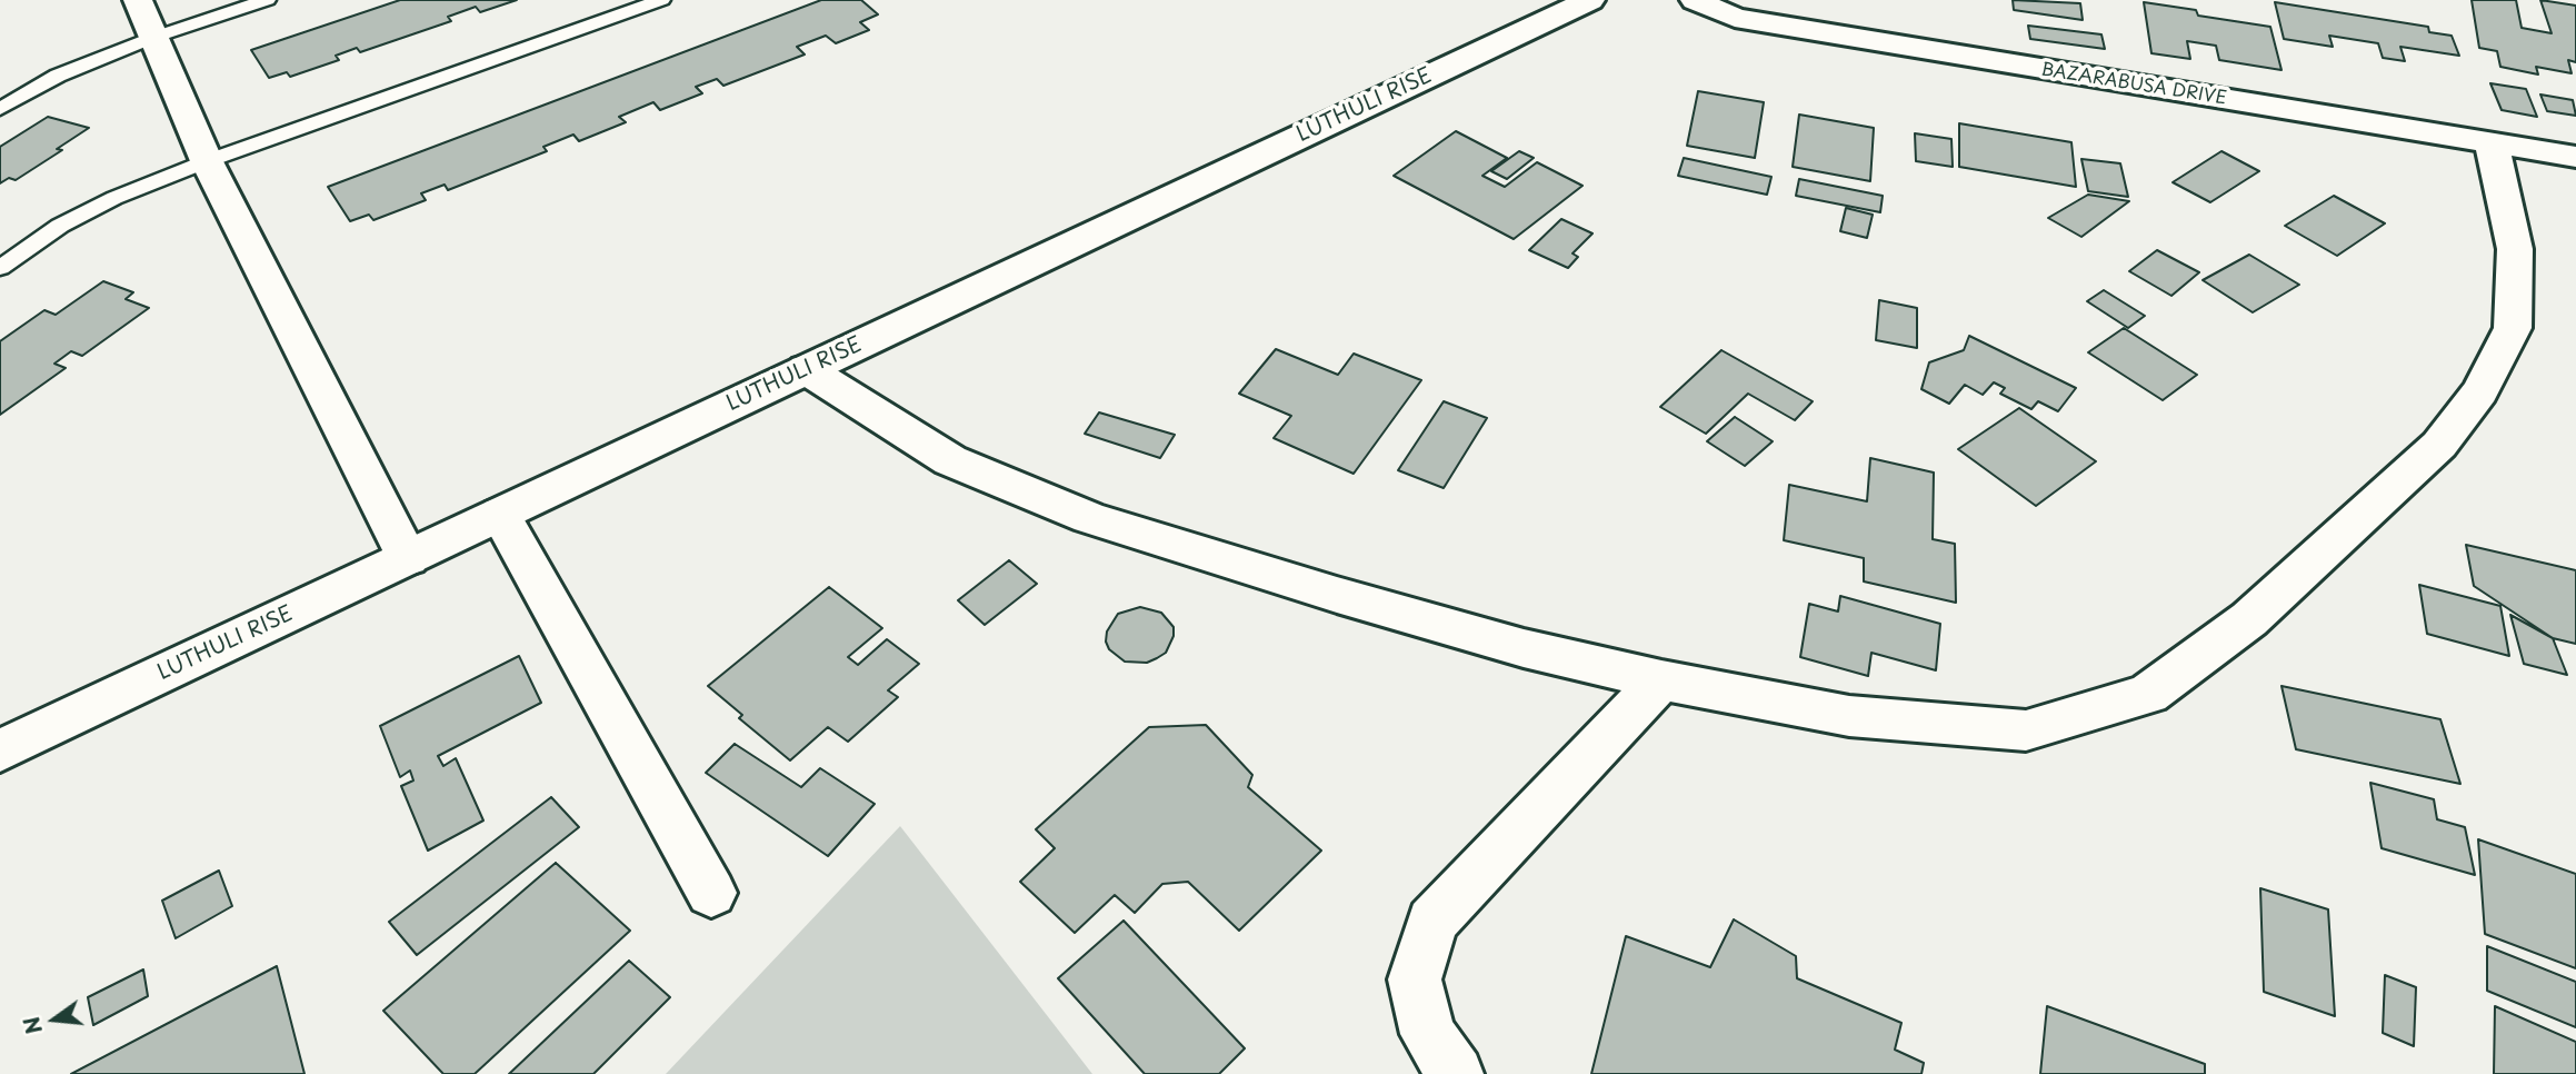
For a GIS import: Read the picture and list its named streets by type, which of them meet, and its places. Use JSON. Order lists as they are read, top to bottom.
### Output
{
  "streets": {
    "street": ["BAZARABUSA DRIVE", "LUTHULI RISE"]
  },
  "north": "left"
}
